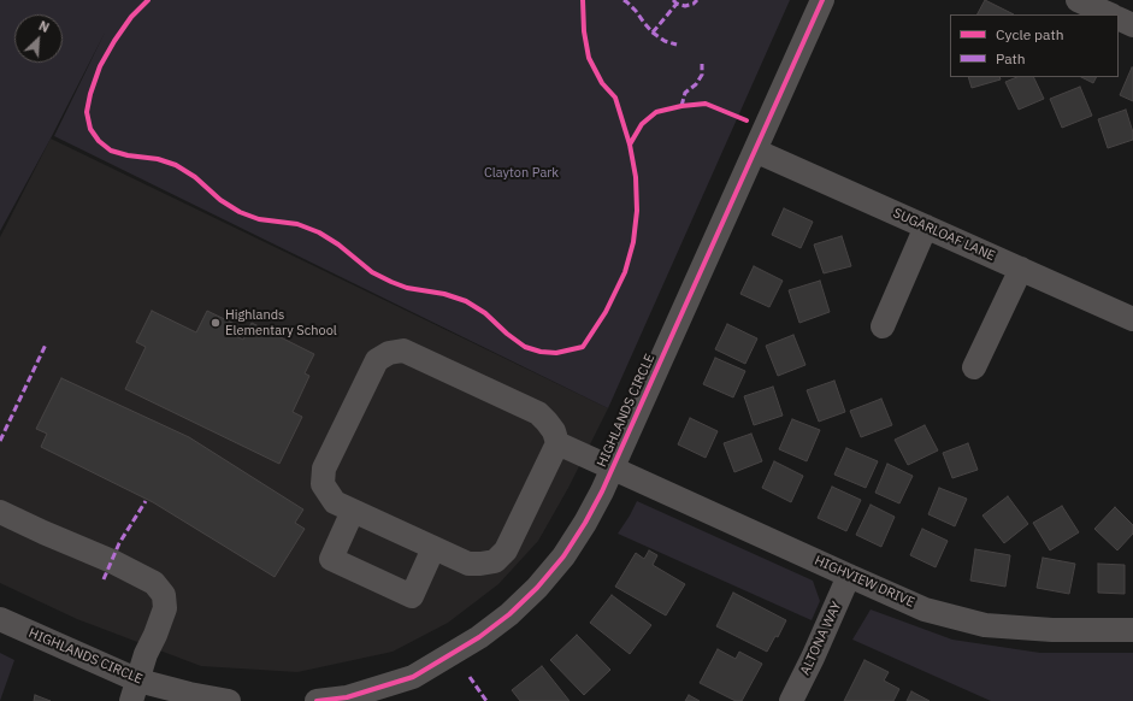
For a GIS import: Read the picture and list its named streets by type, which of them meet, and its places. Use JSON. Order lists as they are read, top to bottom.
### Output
{
  "streets": {
    "street": [
      "SUGARLOAF LANE",
      "HIGHLANDS CIRCLE",
      "HIGHVIEW DRIVE",
      "ALTONA WAY"
    ]
  },
  "crossings": [
    ["SUGARLOAF LANE", "HIGHLANDS CIRCLE"],
    ["HIGHLANDS CIRCLE", "HIGHVIEW DRIVE"],
    ["HIGHVIEW DRIVE", "ALTONA WAY"]
  ],
  "parks": ["Clayton Park"],
  "places": ["Highlands Elementary School"],
  "legend": ["Cycle path", "Path"],
  "north": "top right"
}
